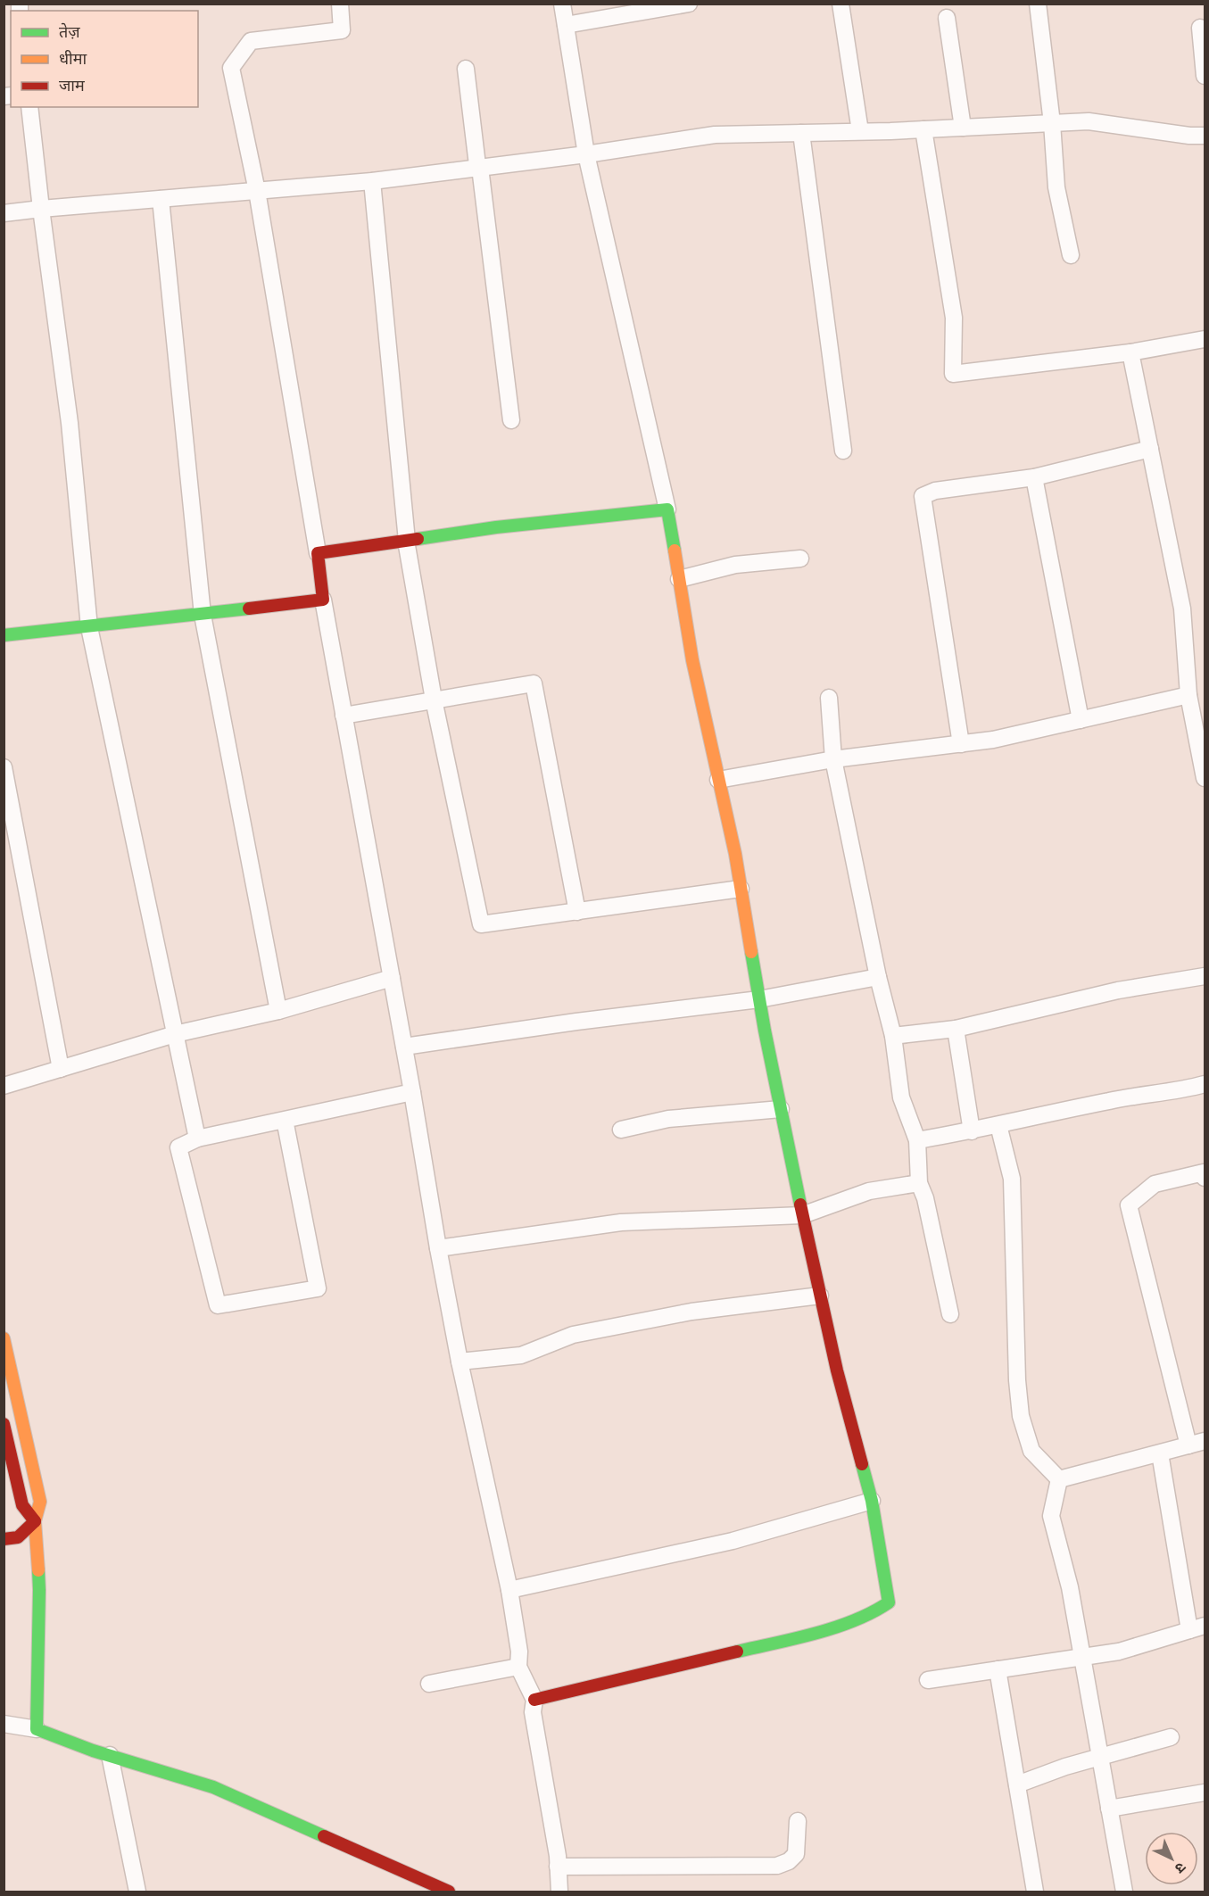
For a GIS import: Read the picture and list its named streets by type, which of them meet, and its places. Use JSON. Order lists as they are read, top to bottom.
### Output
{
  "legend": ["तेज़", "धीमा", "जाम"],
  "north": "bottom right"
}
